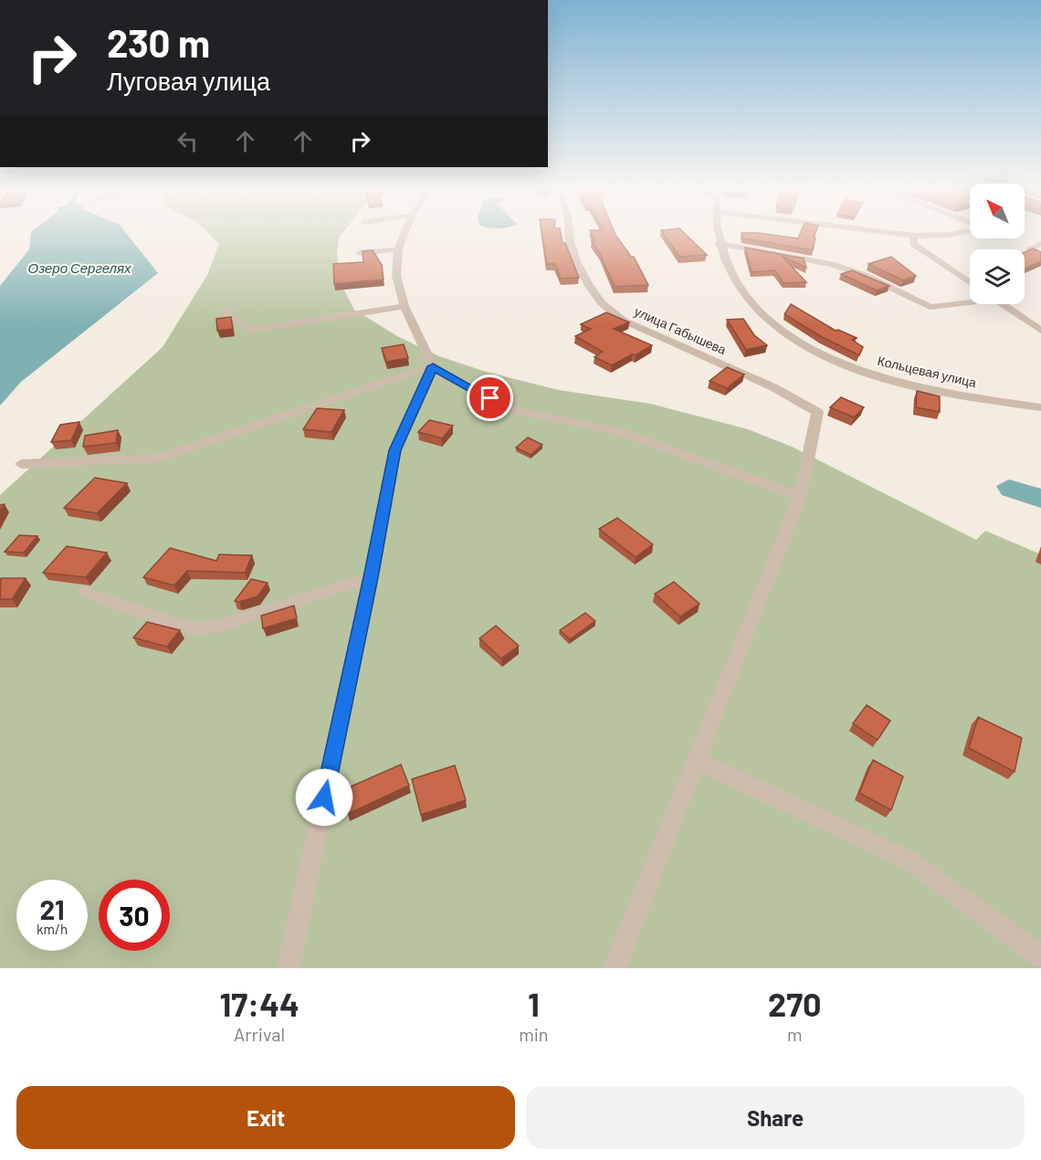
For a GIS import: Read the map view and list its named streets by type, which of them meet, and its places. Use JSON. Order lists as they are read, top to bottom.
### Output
{
  "streets": {
    "street": ["улица Габышева", "Кольцевая улица"]
  },
  "water": ["Озеро Сергелях"],
  "north": "top left",
  "page": {
    "turn": ["230 m", "Луговая улица"],
    "speed": "21 km/h",
    "limit": "30",
    "eta": [
      "17:44",
      "Arrival",
      "1",
      "min",
      "270",
      "m"
    ],
    "buttons": ["Exit", "Share"]
  }
}
